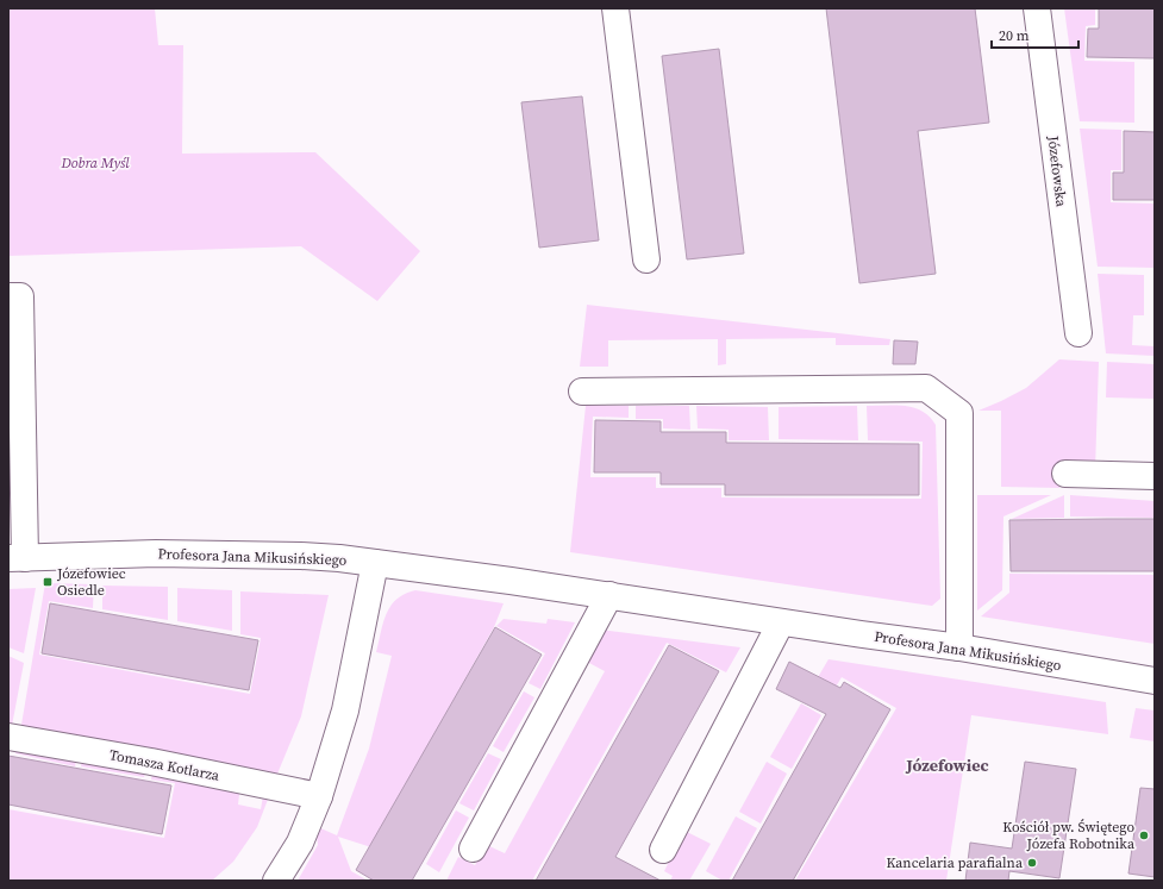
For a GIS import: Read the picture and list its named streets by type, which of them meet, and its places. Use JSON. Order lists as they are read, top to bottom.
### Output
{
  "streets": {
    "street": ["Józefowska", "Profesora Jana Mikusińskiego", "Tomasza Kotlarza"]
  },
  "districts": ["Józefowiec"],
  "parks": ["Dobra Myśl"],
  "places": {
    "transit": ["Józefowiec Osiedle"],
    "other": ["Kościół pw. Świętego Józefa Robotnika", "Kancelaria parafialna"]
  },
  "scale_bar": "20 m"
}
